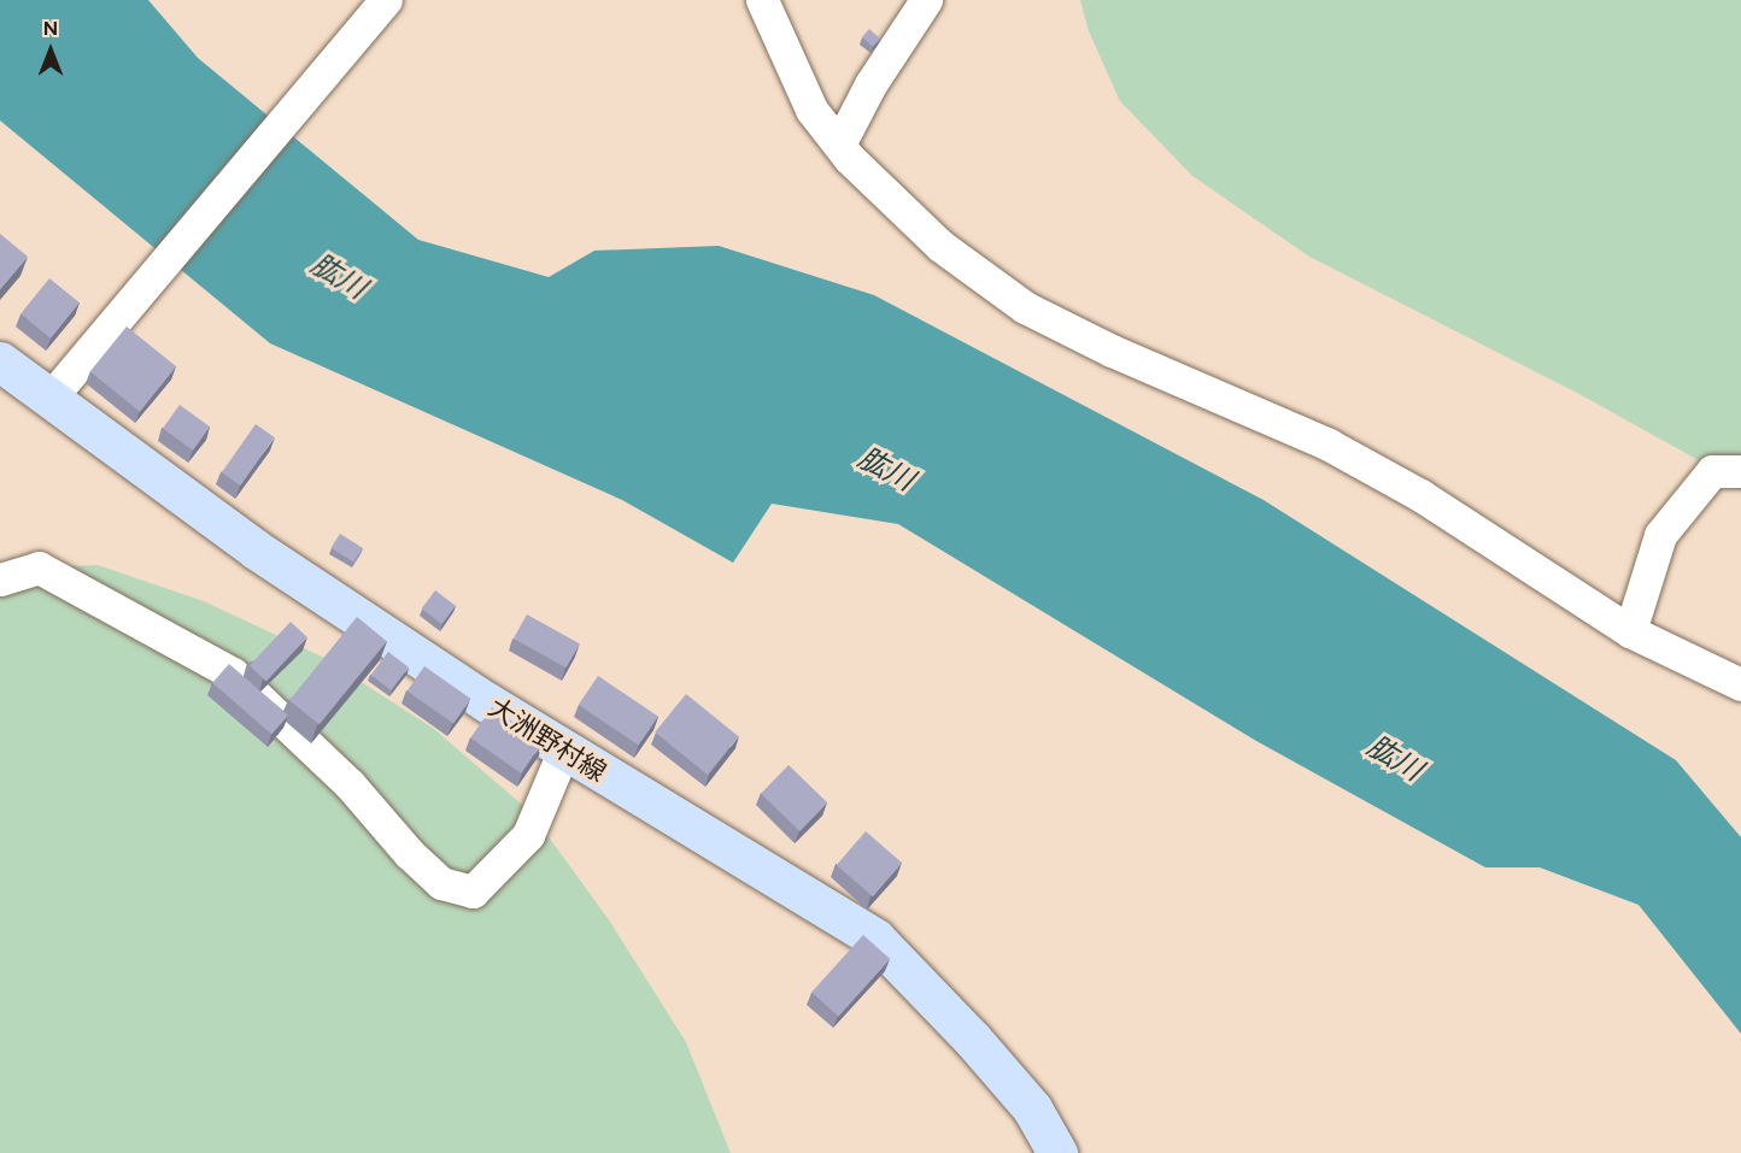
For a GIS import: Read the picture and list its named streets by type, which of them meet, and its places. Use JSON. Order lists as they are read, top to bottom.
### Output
{
  "streets": {
    "main road": ["大洲野村線"]
  },
  "water": ["肱川"],
  "north": "top"
}
